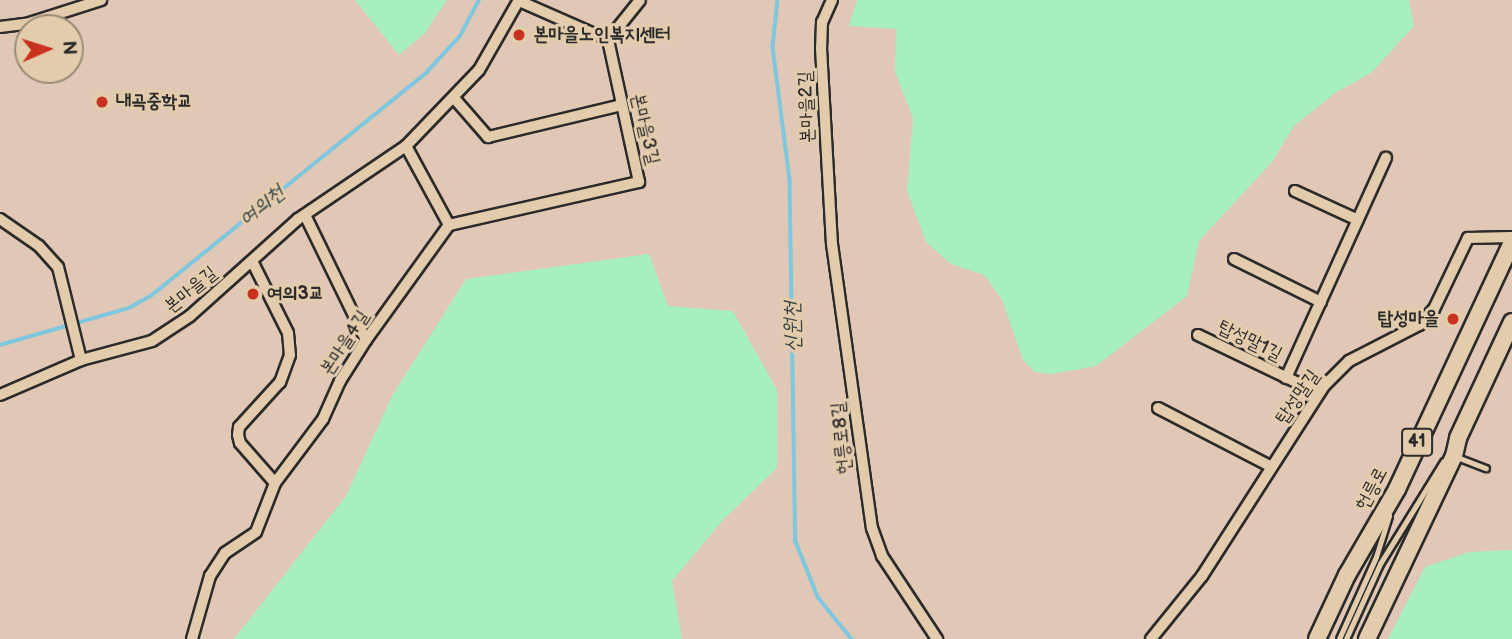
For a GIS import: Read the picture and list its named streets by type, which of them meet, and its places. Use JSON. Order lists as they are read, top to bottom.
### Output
{
  "streets": {
    "main road": ["41", "헌릉로"],
    "street": [
      "본마을2길",
      "본마을3길",
      "본마을길",
      "탑성말1길",
      "본마을4길",
      "탑성말길",
      "헌릉로8길"
    ]
  },
  "crossings": [
    ["본마을2길", "헌릉로8길"],
    ["본마을3길", "본마을4길"],
    ["탑성말1길", "탑성말길"],
    ["탑성말길", "헌릉로"]
  ],
  "water": ["여의천", "신원천"],
  "places": [
    "본마을노인복지센터",
    "내곡중학교",
    "여의3교",
    "탑성마을"
  ],
  "north": "right"
}
